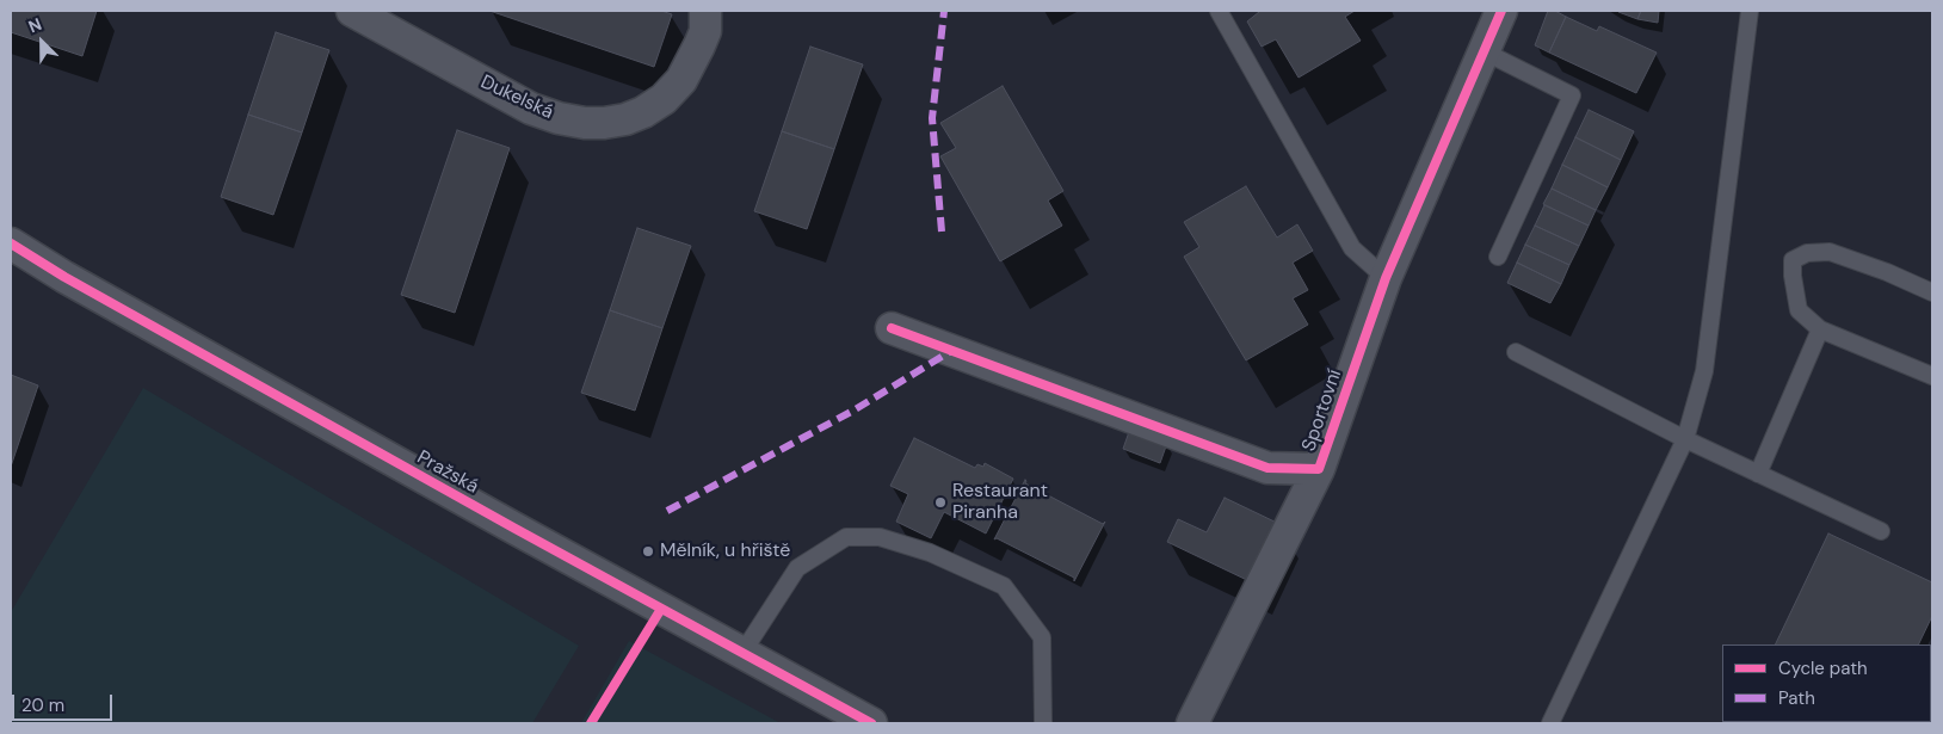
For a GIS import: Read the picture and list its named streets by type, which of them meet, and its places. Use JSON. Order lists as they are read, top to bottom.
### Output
{
  "streets": {
    "street": ["Dukelská", "Sportovní", "Pražská"]
  },
  "places": ["Restaurant Piranha", "Mělník, u hřiště"],
  "legend": ["Cycle path", "Path"],
  "scale_bar": "20 m",
  "north": "top left"
}
